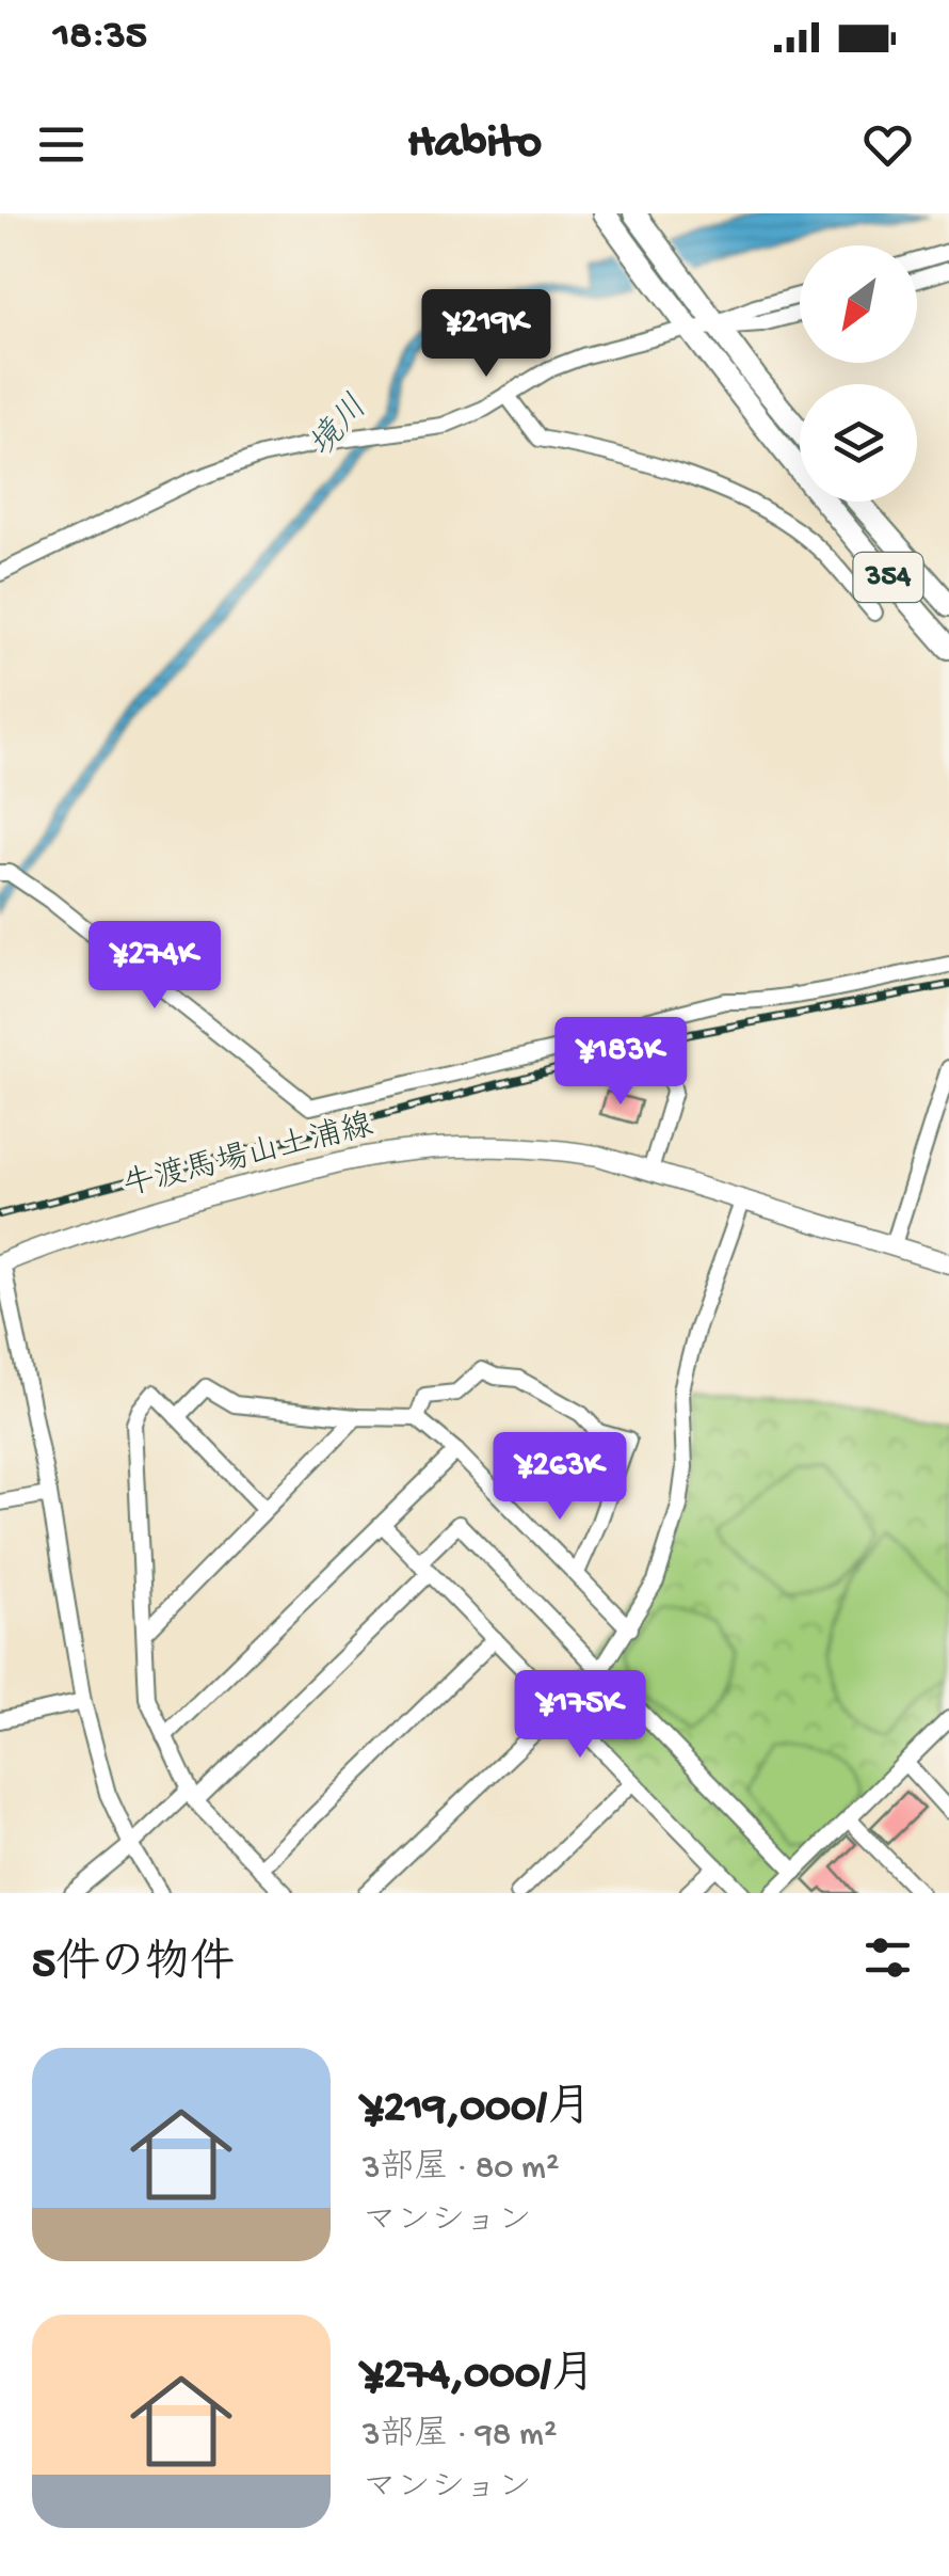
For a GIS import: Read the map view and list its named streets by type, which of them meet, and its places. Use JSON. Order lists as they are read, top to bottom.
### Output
{
  "streets": {
    "highway": ["354"],
    "main road": ["牛渡馬場山土浦線"]
  },
  "water": ["境川"],
  "north": "bottom left",
  "page": {
    "status": "18:35",
    "header": "Habito",
    "price": [
      "¥219K",
      "¥274K",
      "¥183K",
      "¥263K",
      "¥175K"
    ],
    "heading": "5件の物件",
    "list": [
      {
        "name": "¥219,000/月",
        "note": "3部屋 · 80 m² · マンション"
      },
      {
        "name": "¥274,000/月",
        "note": "3部屋 · 98 m² · マンション"
      }
    ]
  }
}
